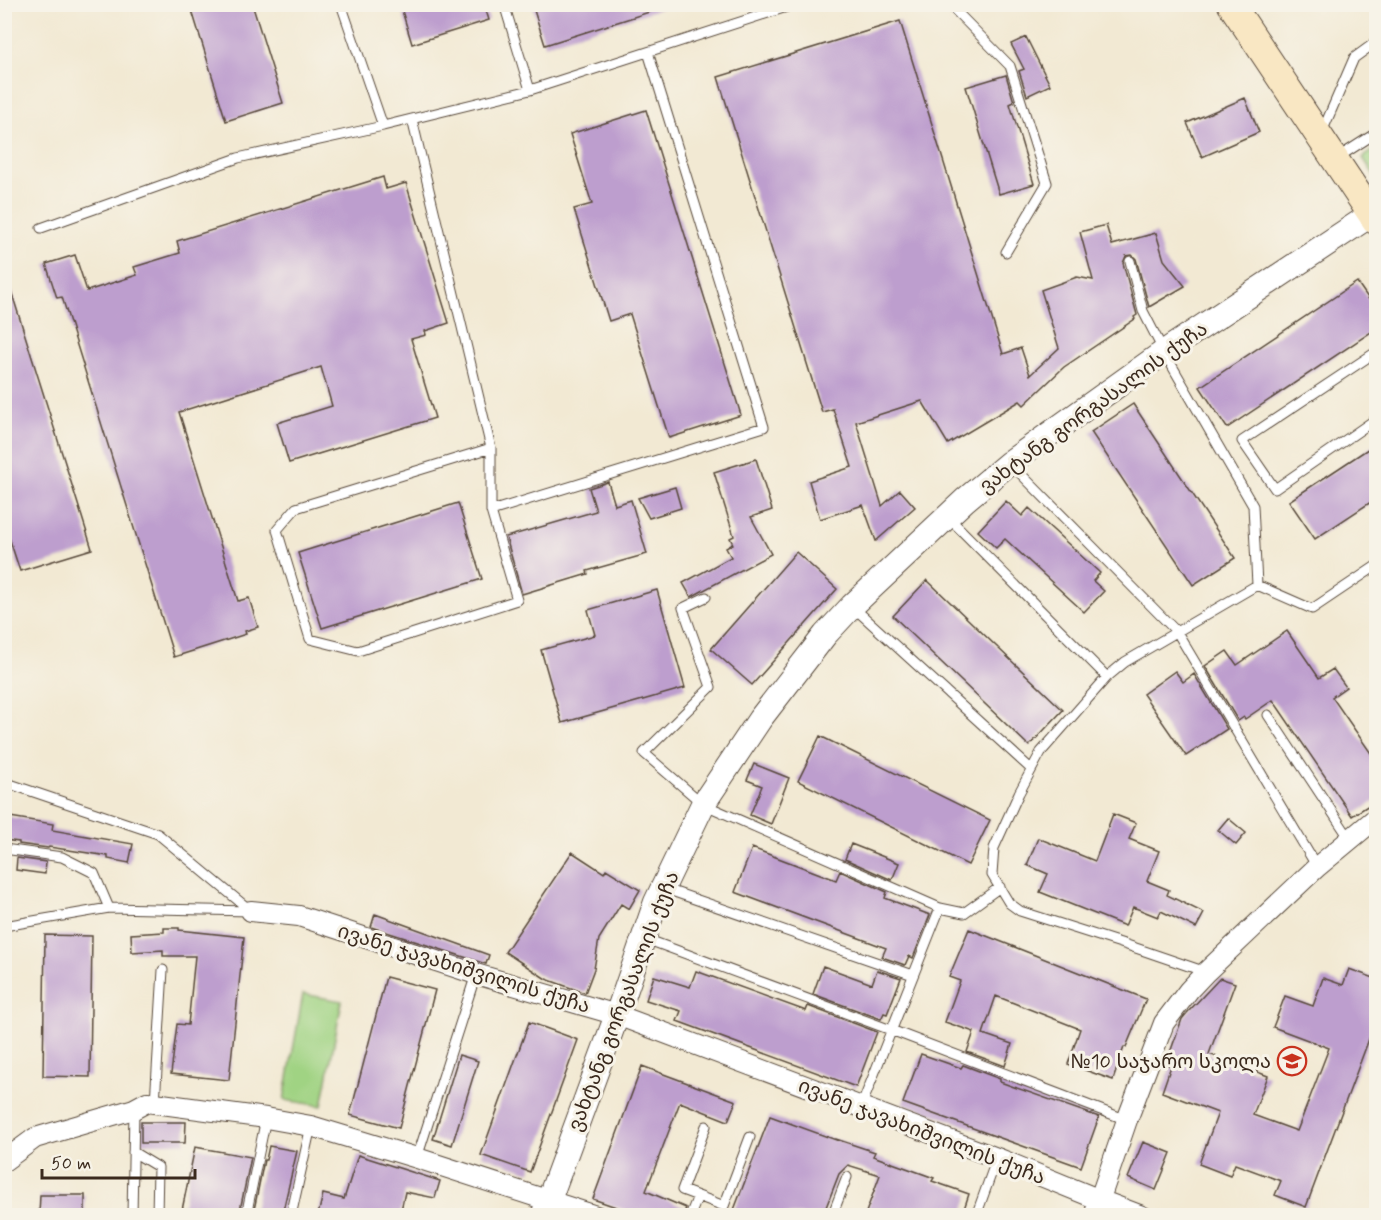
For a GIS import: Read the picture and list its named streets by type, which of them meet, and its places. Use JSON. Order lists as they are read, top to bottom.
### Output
{
  "streets": {
    "street": ["ვახტანგ გორგასალის ქუჩა", "ივანე ჯავახიშვილის ქუჩა"]
  },
  "crossings": [
    ["ვახტანგ გორგასალის ქუჩა", "ივანე ჯავახიშვილის ქუჩა"]
  ],
  "places": {
    "school or university": ["№10 საჯარო სკოლა"]
  },
  "scale_bar": "50 m"
}
